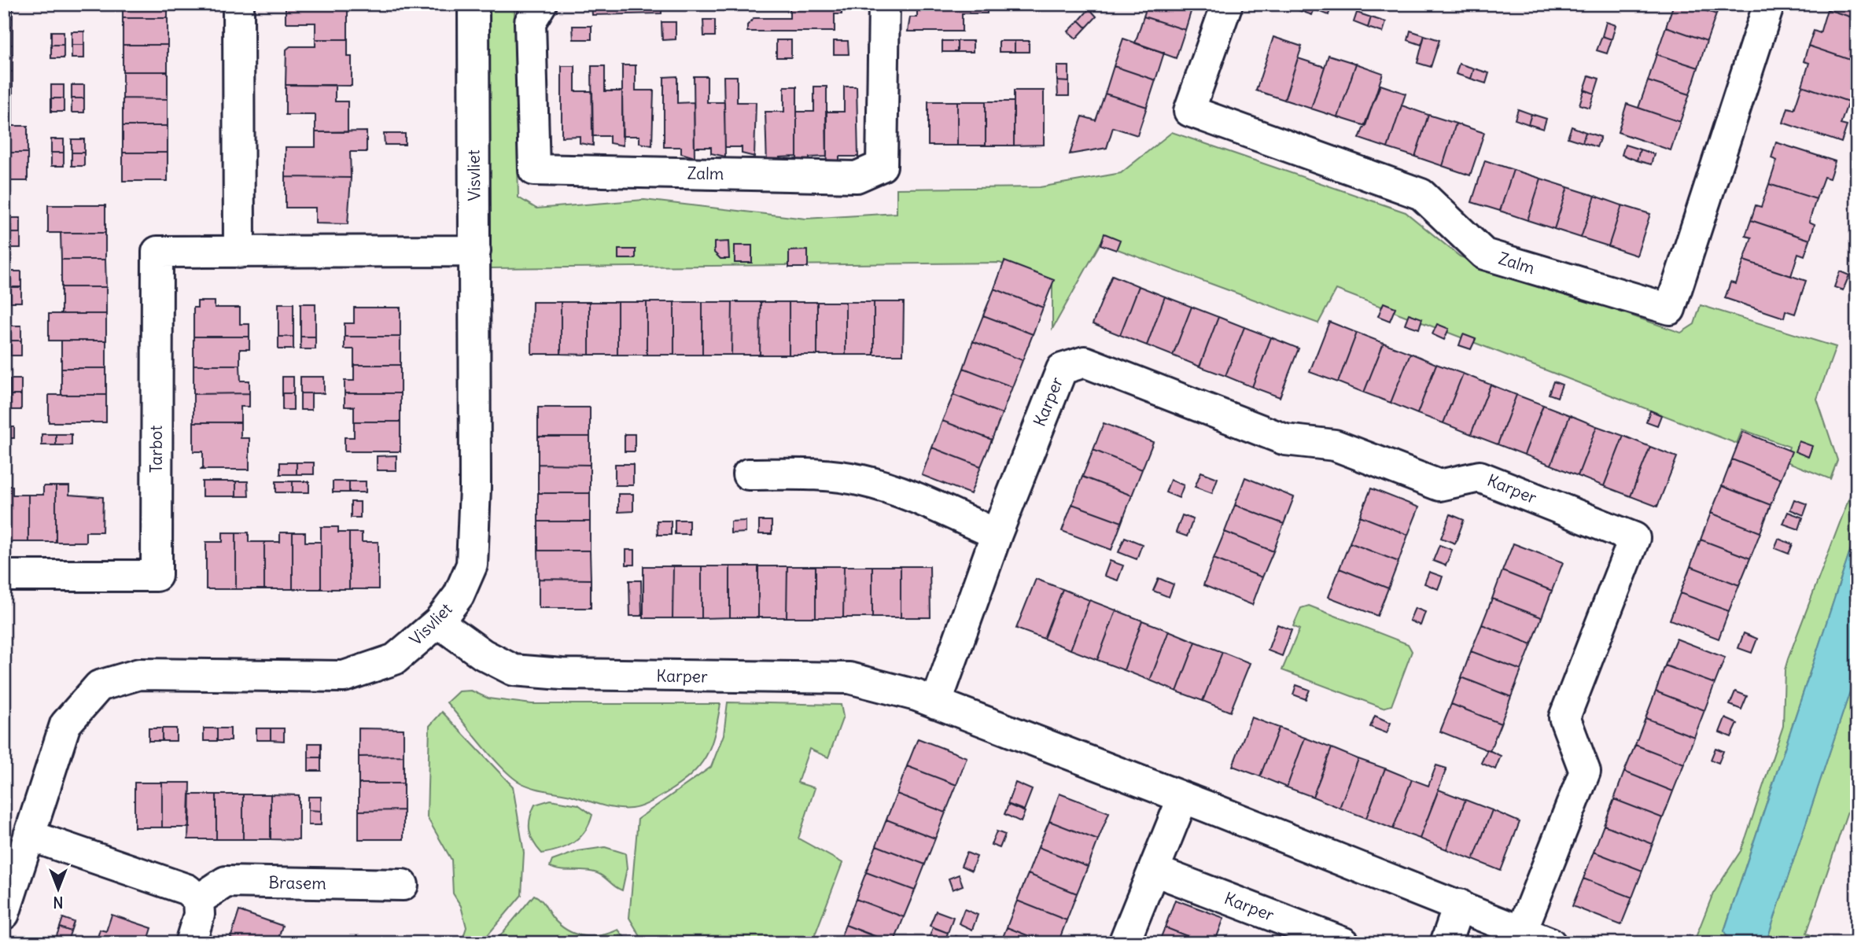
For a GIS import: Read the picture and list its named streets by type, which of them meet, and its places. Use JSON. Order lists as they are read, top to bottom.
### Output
{
  "streets": {
    "street": [
      "Zalm",
      "Visvliet",
      "Karper",
      "Tarbot",
      "Brasem"
    ]
  },
  "crossings": [
    ["Visvliet", "Karper"],
    ["Visvliet", "Tarbot"]
  ],
  "north": "bottom"
}
